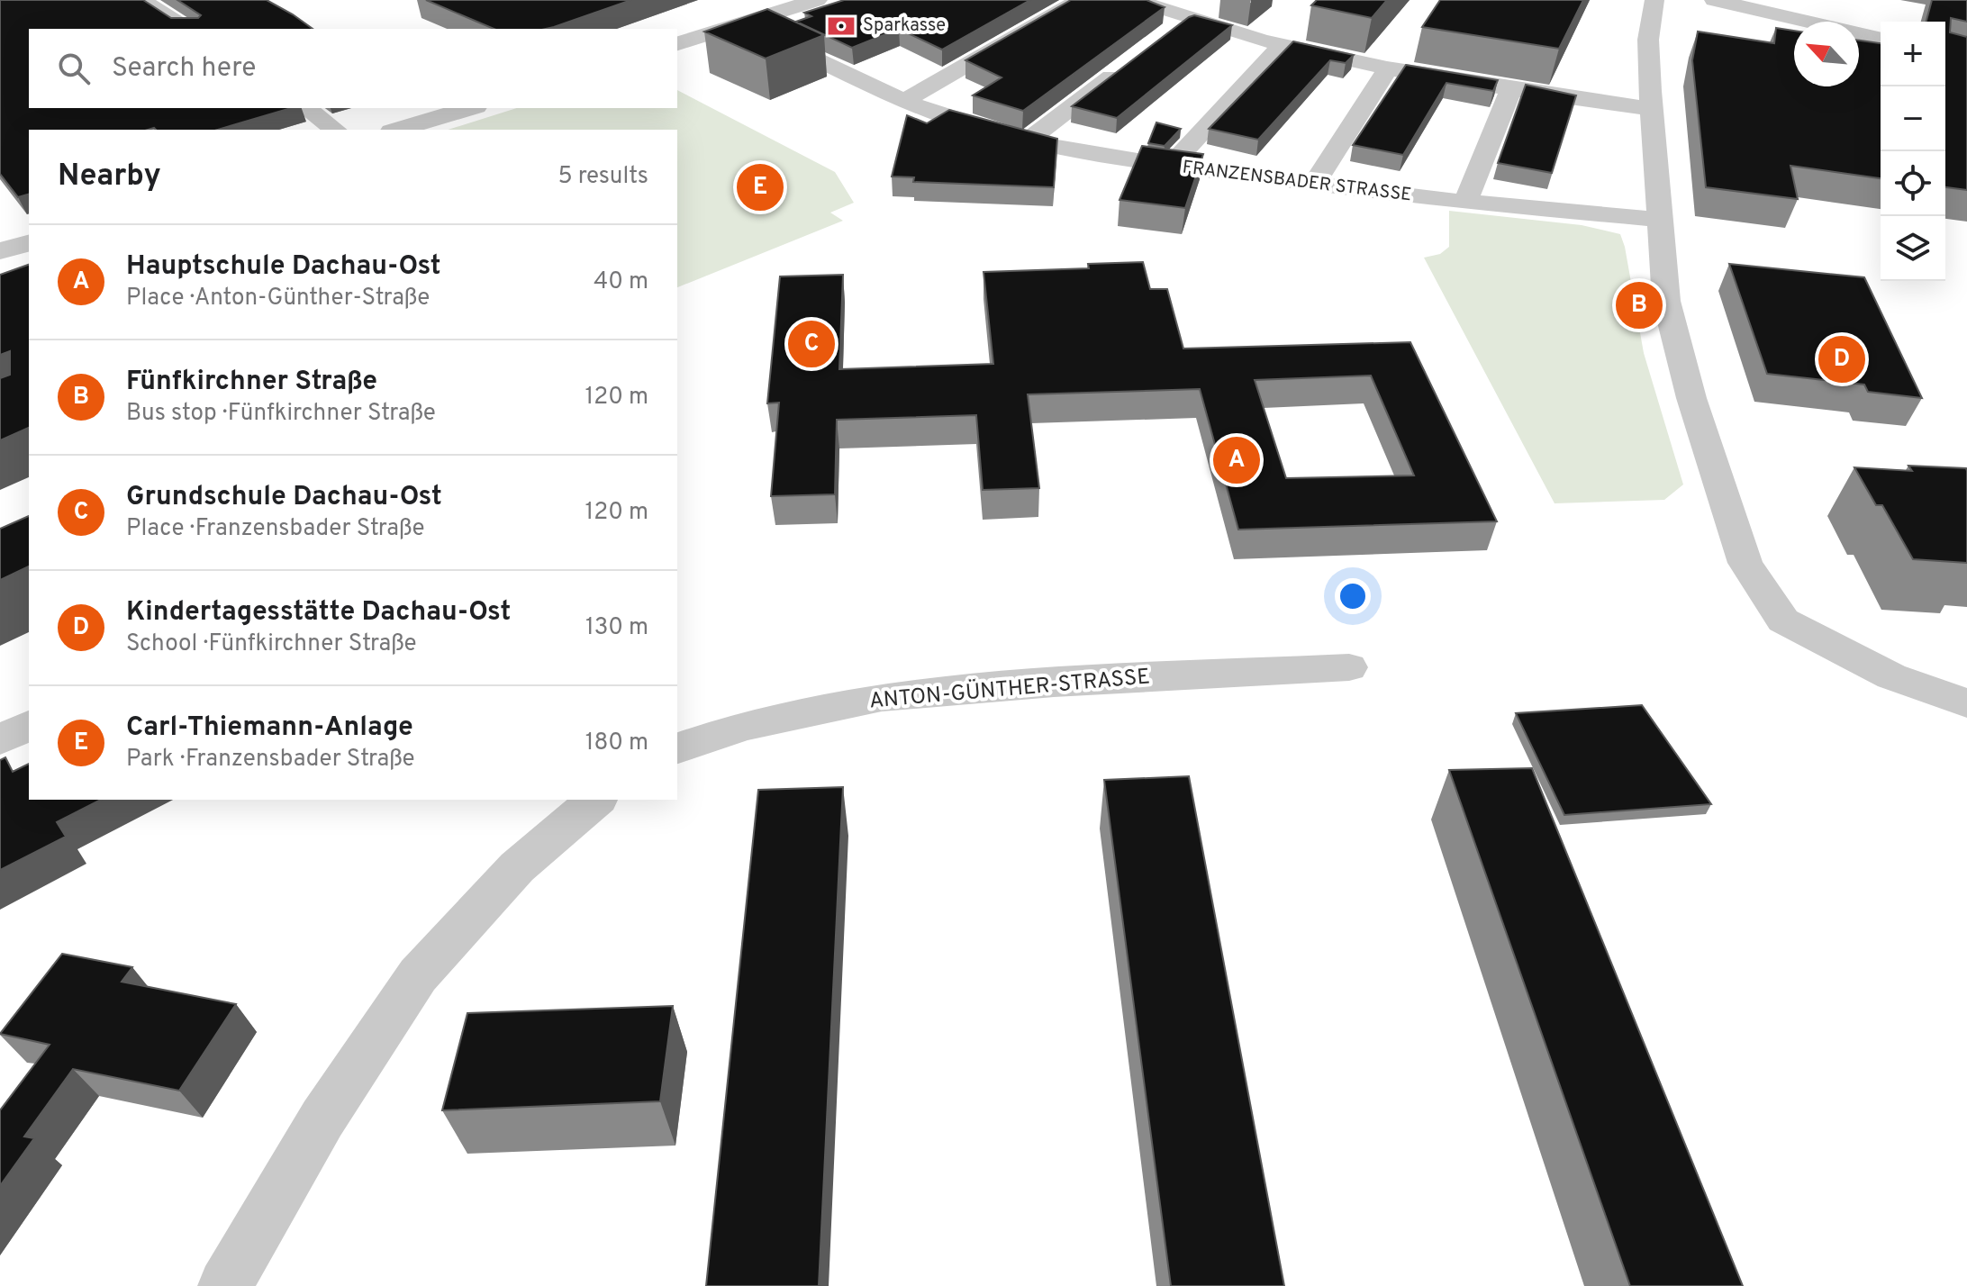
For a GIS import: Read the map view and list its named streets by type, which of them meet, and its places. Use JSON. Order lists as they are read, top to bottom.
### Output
{
  "streets": {
    "street": ["FRANZENSBADER STRASSE", "ANTON-GÜNTHER-STRASSE"]
  },
  "places": {
    "bank": ["Sparkasse"]
  },
  "north": "top left",
  "page": {
    "map_buttons": ["+", "−"],
    "search": "Search here",
    "heading": ["Nearby", "5 results"],
    "pins": [
      "E",
      "B",
      "C",
      "D",
      "A"
    ],
    "list": [
      {
        "mark": "A",
        "name": "Hauptschule Dachau-Ost",
        "note": "Place · Anton-Günther-Straße",
        "value": "40 m"
      },
      {
        "mark": "B",
        "name": "Fünfkirchner Straße",
        "note": "Bus stop · Fünfkirchner Straße",
        "value": "120 m"
      },
      {
        "mark": "C",
        "name": "Grundschule Dachau-Ost",
        "note": "Place · Franzensbader Straße",
        "value": "120 m"
      },
      {
        "mark": "D",
        "name": "Kindertagesstätte Dachau-Ost",
        "note": "School · Fünfkirchner Straße",
        "value": "130 m"
      },
      {
        "mark": "E",
        "name": "Carl-Thiemann-Anlage",
        "note": "Park · Franzensbader Straße",
        "value": "180 m"
      }
    ]
  }
}
